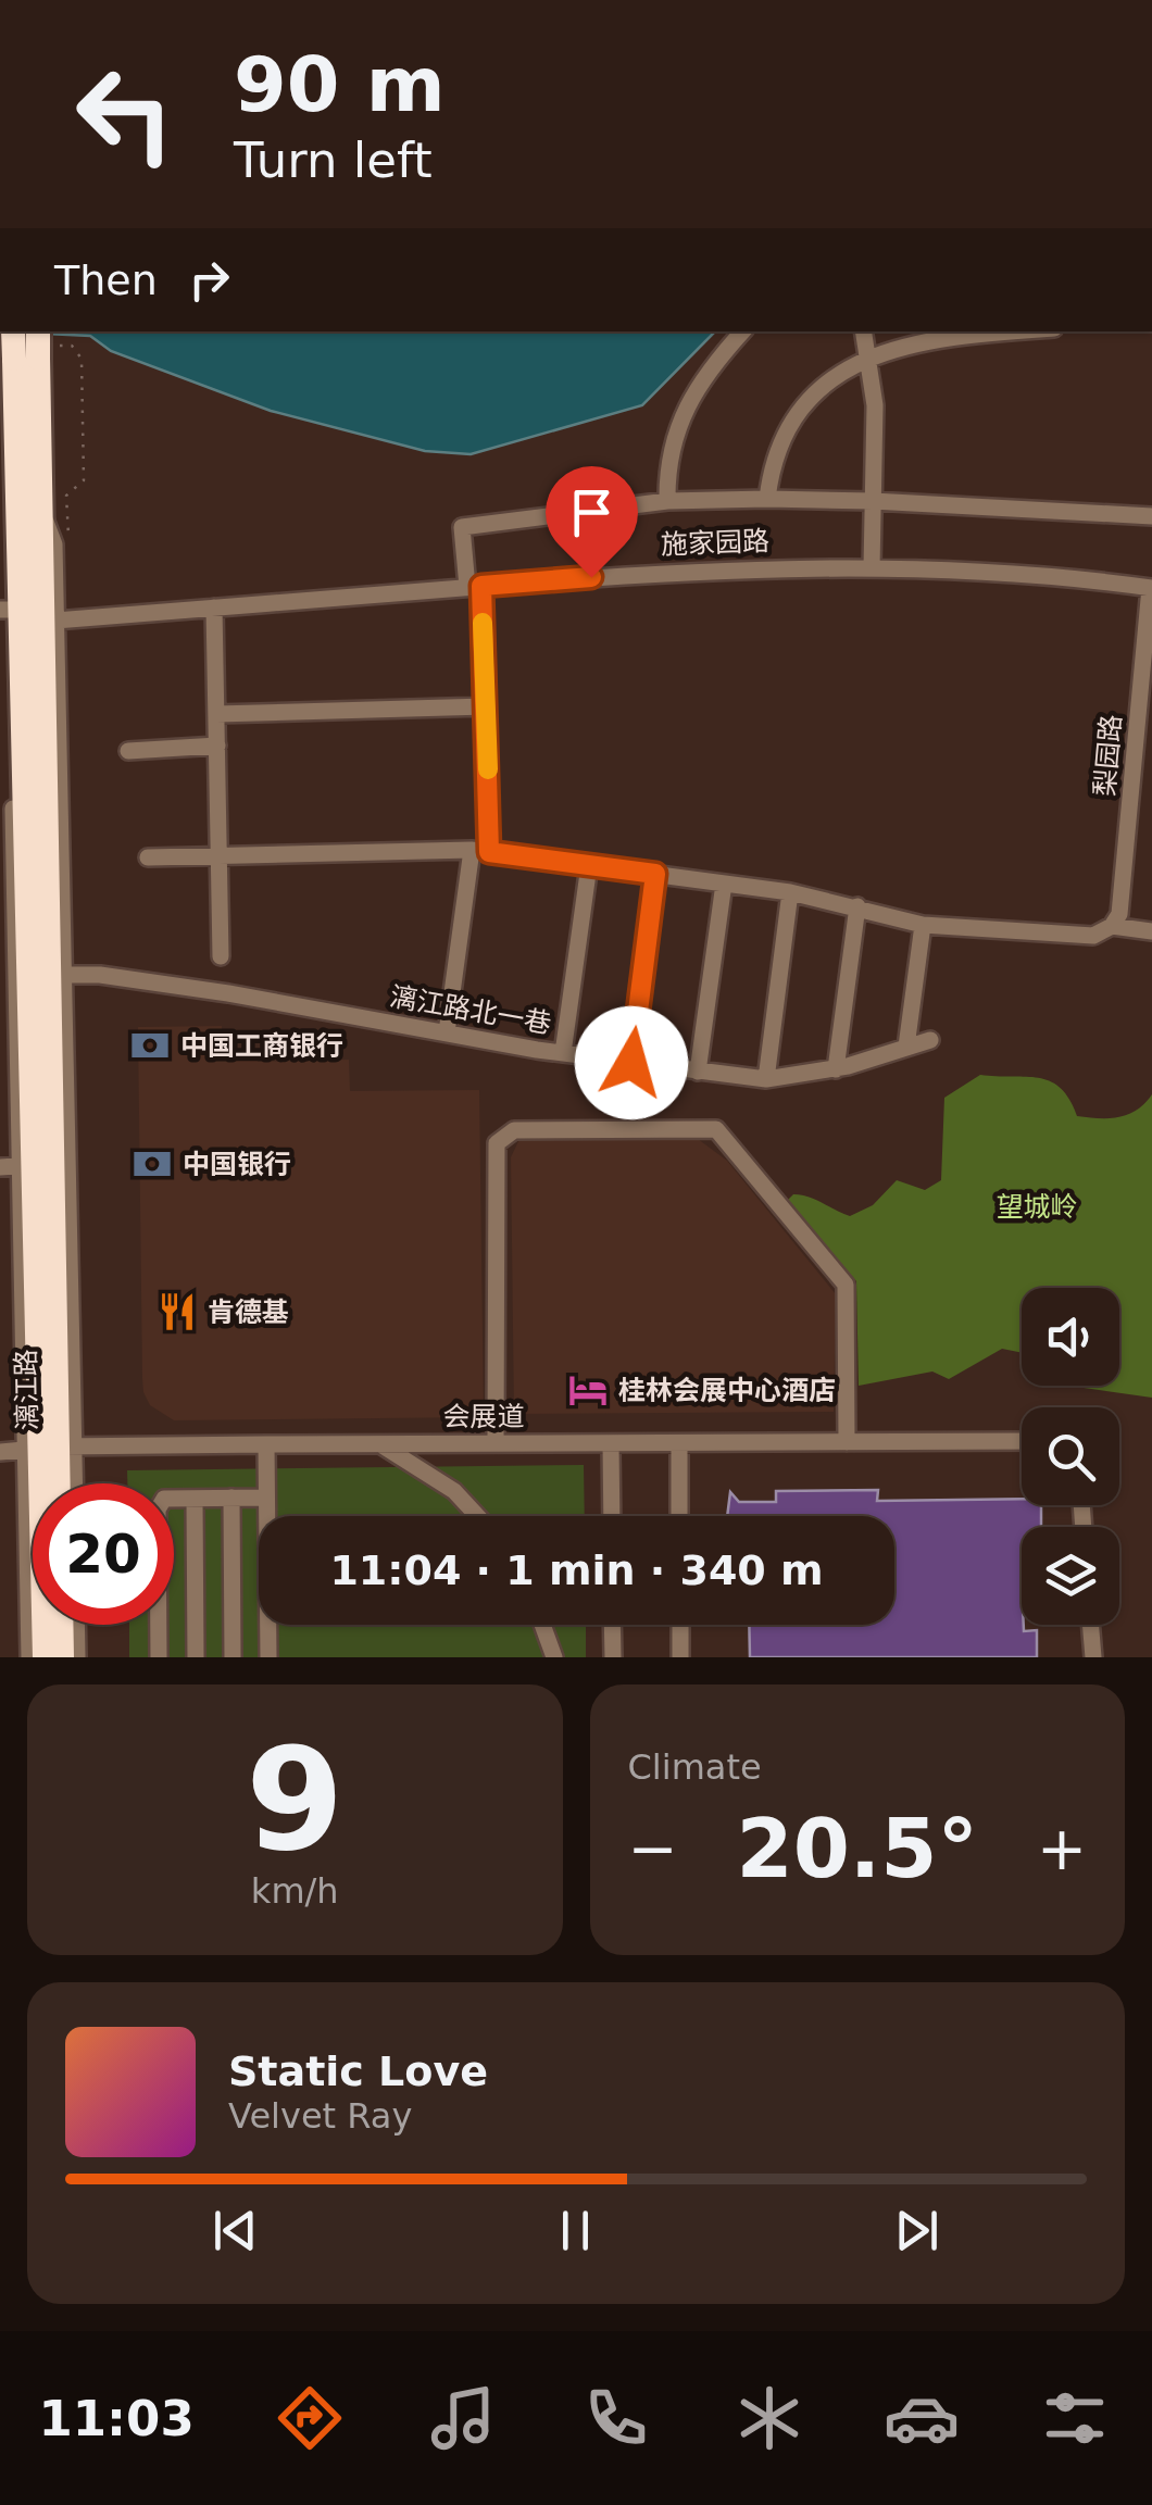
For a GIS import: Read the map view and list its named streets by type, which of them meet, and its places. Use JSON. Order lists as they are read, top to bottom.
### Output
{
  "streets": {
    "highway": ["漓江路"],
    "street": [
      "施家园路",
      "梨园路",
      "漓江路北一巷",
      "会展道"
    ]
  },
  "crossings": [
    ["施家园路", "梨园路"],
    ["施家园路", "漓江路"],
    ["漓江路", "会展道"]
  ],
  "parks": ["望城岭"],
  "places": {
    "bank": ["中国工商银行", "中国银行"],
    "restaurant": ["肯德基"],
    "hotel": ["桂林会展中心酒店"]
  },
  "page": {
    "turn": ["90 m", "Turn left"],
    "then": "Then",
    "limit": "20",
    "trip": "11:04 · 1 min · 340 m",
    "tile": [
      ["9", "km/h"],
      "Climate"
    ],
    "heat": ["−", "20.5°", "+"],
    "song": ["Static Love", "Velvet Ray"],
    "tabs": "11:03"
  }
}
